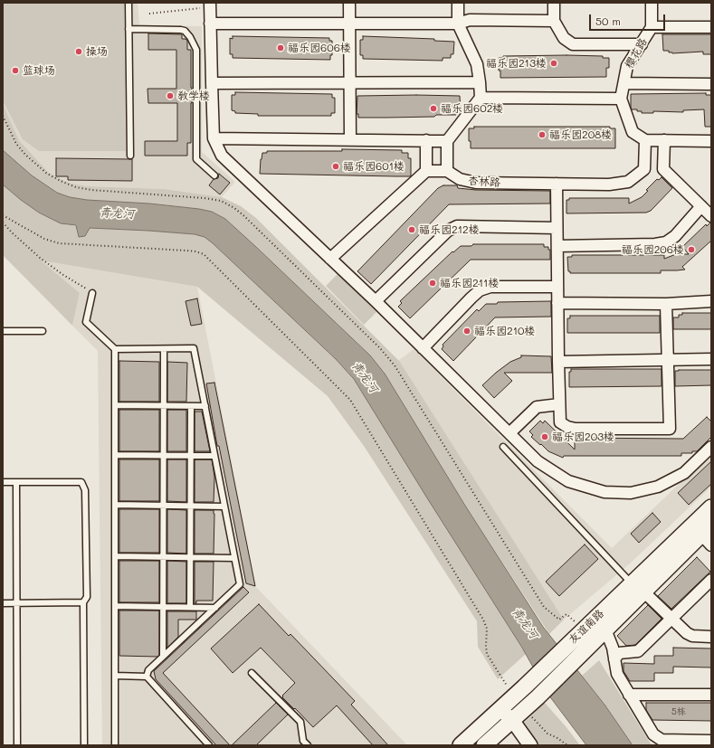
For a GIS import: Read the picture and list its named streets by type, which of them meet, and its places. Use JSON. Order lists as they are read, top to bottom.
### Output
{
  "streets": {
    "main road": ["友谊南路"],
    "street": ["樱花路", "杏林路"]
  },
  "water": ["青龙河"],
  "places": [
    "福乐园606楼",
    "操场",
    "福乐园213楼",
    "篮球场",
    "教学楼",
    "福乐园602楼",
    "福乐园208楼",
    "福乐园601楼",
    "福乐园212楼",
    "福乐园206楼",
    "福乐园211楼",
    "福乐园210楼",
    "福乐园203楼"
  ],
  "house_numbers": ["5栋"],
  "scale_bar": "50 m"
}
